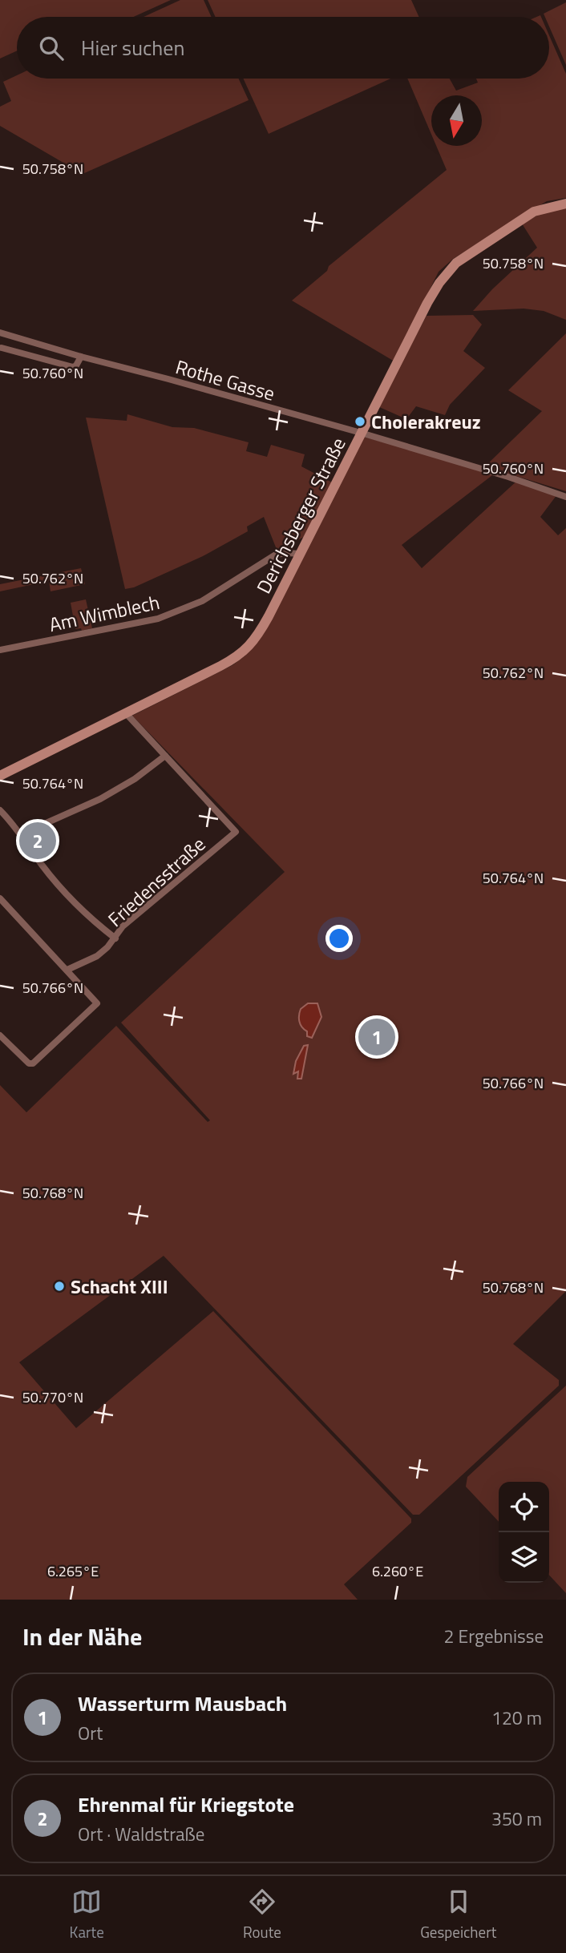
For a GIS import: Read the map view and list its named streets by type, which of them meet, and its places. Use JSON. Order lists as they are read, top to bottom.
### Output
{
  "streets": {
    "street": [
      "Rothe Gasse",
      "Derichsberger Straße",
      "Am Wimblech",
      "Friedensstraße"
    ]
  },
  "crossings": [
    ["Rothe Gasse", "Derichsberger Straße"],
    ["Derichsberger Straße", "Am Wimblech"]
  ],
  "places": ["Cholerakreuz", "Schacht XIII"],
  "north": "bottom",
  "page": {
    "search": "Hier suchen",
    "pins": ["2", "1"],
    "heading": ["In der Nähe", "2 Ergebnisse"],
    "list": [
      {
        "mark": "1",
        "name": "Wasserturm Mausbach",
        "note": "Ort",
        "value": "120 m"
      },
      {
        "mark": "2",
        "name": "Ehrenmal für Kriegstote",
        "note": "Ort · Waldstraße",
        "value": "350 m"
      }
    ],
    "nav": ["Karte", "Route", "Gespeichert"]
  },
  "coordinates": [
    "50.758°N",
    "50.760°N",
    "50.762°N",
    "50.764°N",
    "50.766°N",
    "50.768°N",
    "50.770°N",
    "6.265°E",
    "6.260°E"
  ]
}
